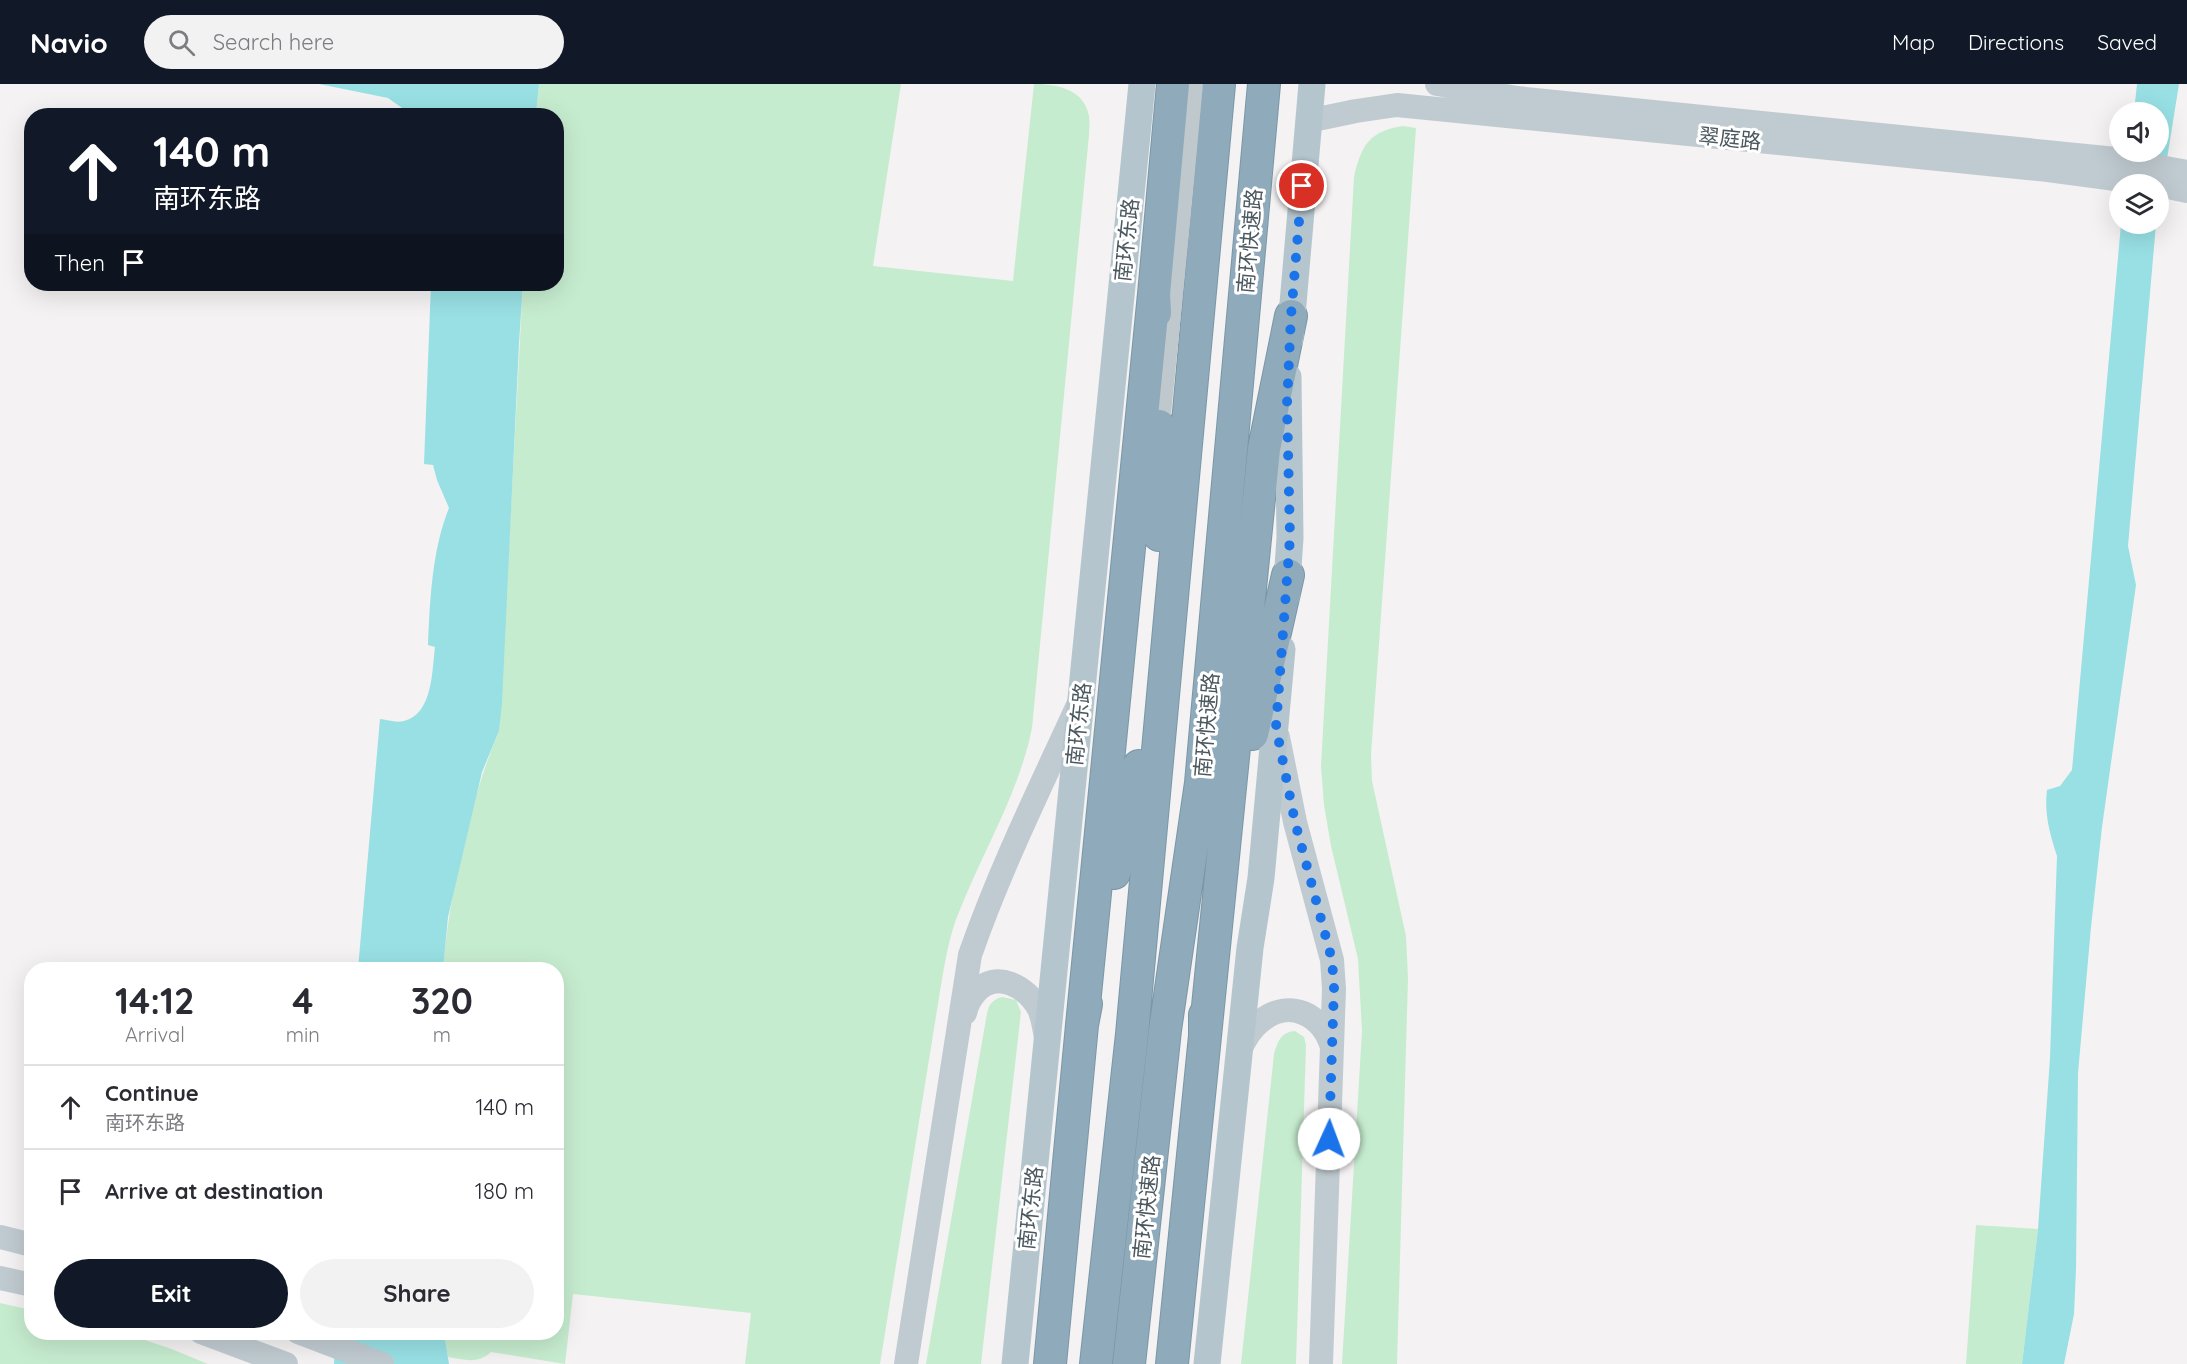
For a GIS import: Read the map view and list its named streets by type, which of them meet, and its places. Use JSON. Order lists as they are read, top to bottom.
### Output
{
  "streets": {
    "highway": ["南环快速路"],
    "main road": ["翠庭路", "南环东路"]
  },
  "page": {
    "header": "Navio",
    "search": "Search here",
    "nav": ["Map", "Directions", "Saved"],
    "turn": ["140 m", "南环东路"],
    "then": "Then",
    "eta": [
      "14:12",
      "Arrival",
      "4",
      "min",
      "320",
      "m"
    ],
    "list": [
      {
        "name": "Continue",
        "note": "南环东路",
        "value": "140 m"
      },
      {
        "name": "Arrive at destination",
        "value": "180 m"
      }
    ],
    "buttons": ["Exit", "Share"]
  }
}
